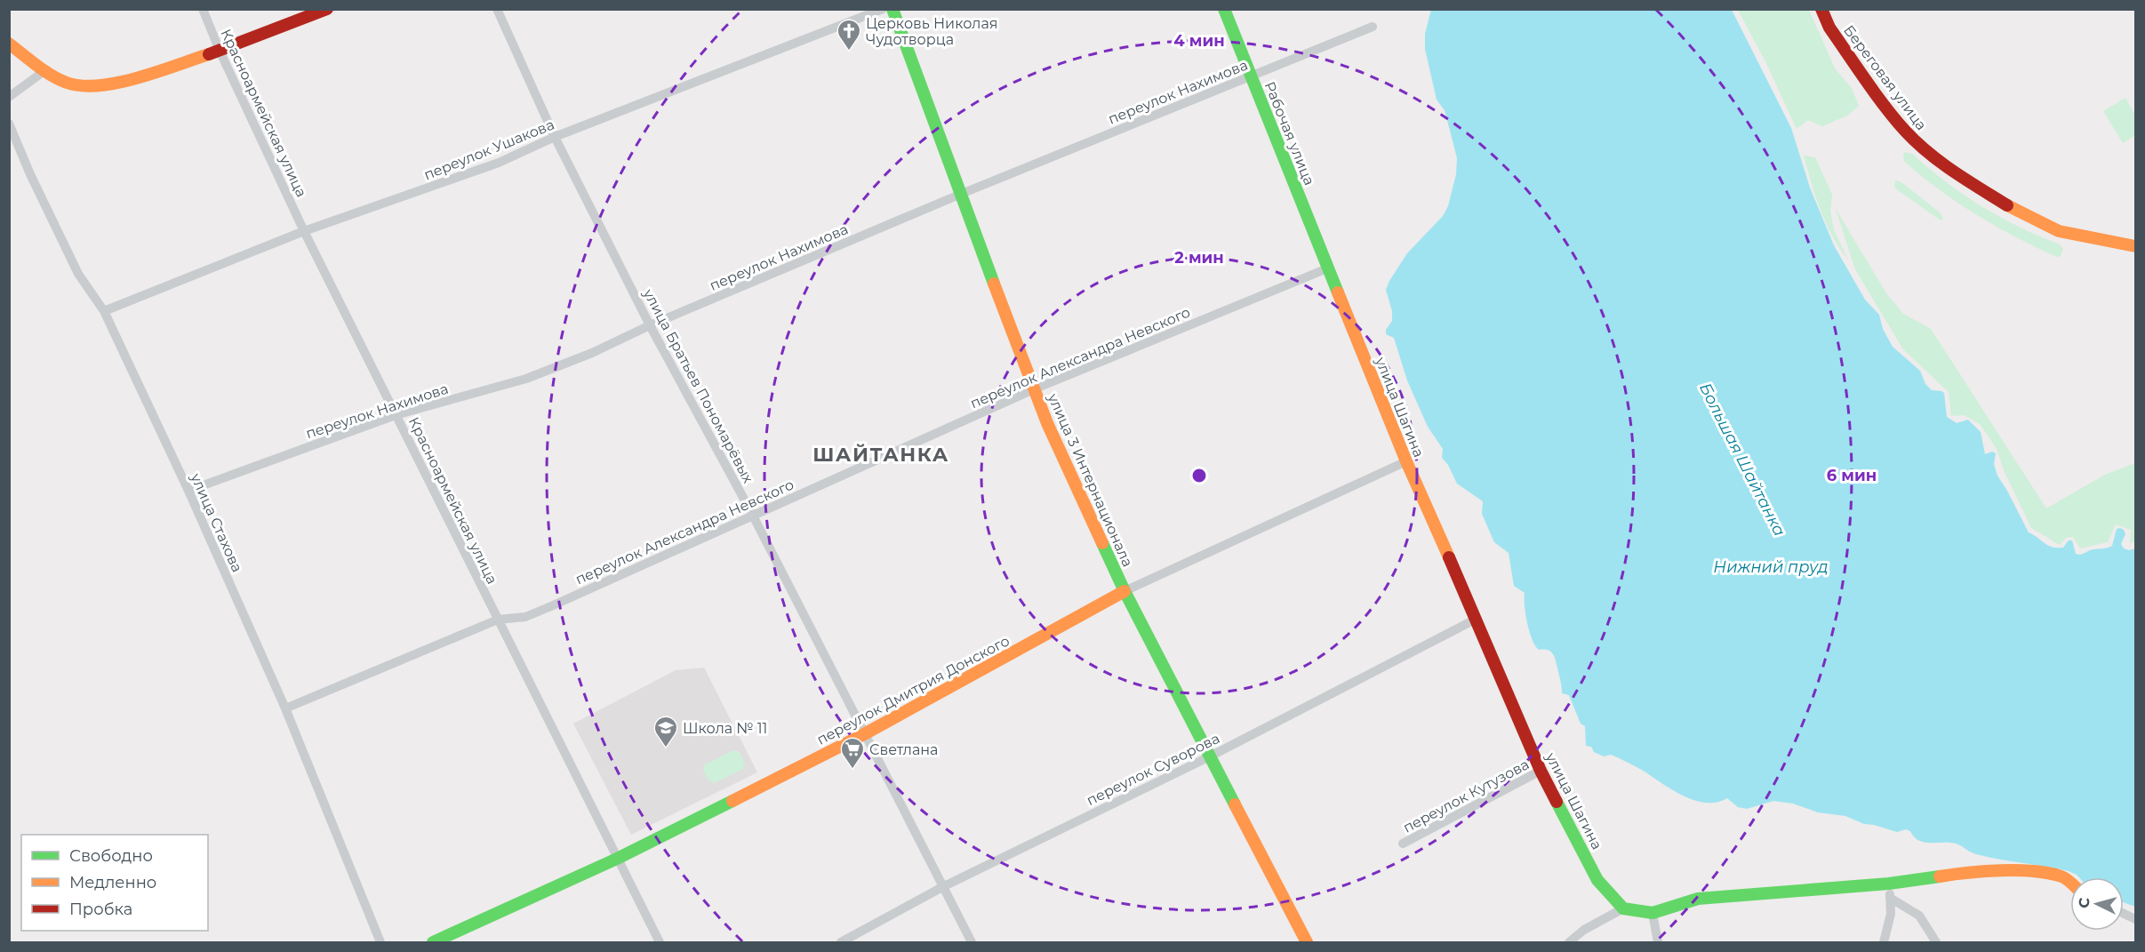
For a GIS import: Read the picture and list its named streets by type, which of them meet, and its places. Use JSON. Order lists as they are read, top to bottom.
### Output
{
  "streets": {
    "street": [
      "Береговая улица",
      "переулок Нахимова",
      "Красноармейская улица",
      "Рабочая улица",
      "переулок Ушакова",
      "переулок Александра Невского",
      "улица Братьев Пономарёвых",
      "улица Шагина",
      "улица 3 Интернационала",
      "улица Стахова",
      "переулок Дмитрия Донского",
      "переулок Суворова",
      "переулок Кутузова"
    ]
  },
  "crossings": [
    ["переулок Нахимова", "Красноармейская улица"],
    ["переулок Нахимова", "Рабочая улица"],
    ["переулок Нахимова", "улица Братьев Пономарёвых"],
    ["переулок Нахимова", "улица 3 Интернационала"],
    ["переулок Нахимова", "улица Стахова"],
    ["Красноармейская улица", "переулок Ушакова"],
    ["Красноармейская улица", "переулок Александра Невского"],
    ["Красноармейская улица", "переулок Дмитрия Донского"],
    ["Рабочая улица", "переулок Александра Невского"],
    ["Рабочая улица", "улица Шагина"],
    ["переулок Ушакова", "улица Братьев Пономарёвых"],
    ["переулок Ушакова", "улица Стахова"],
    ["переулок Александра Невского", "улица Братьев Пономарёвых"],
    ["переулок Александра Невского", "улица Шагина"],
    ["переулок Александра Невского", "улица 3 Интернационала"],
    ["переулок Александра Невского", "улица Стахова"],
    ["улица Братьев Пономарёвых", "переулок Дмитрия Донского"],
    ["улица Братьев Пономарёвых", "переулок Суворова"],
    ["улица Шагина", "переулок Дмитрия Донского"],
    ["улица Шагина", "переулок Суворова"],
    ["улица Шагина", "переулок Кутузова"],
    ["улица 3 Интернационала", "переулок Дмитрия Донского"],
    ["улица 3 Интернационала", "переулок Суворова"]
  ],
  "districts": ["ШАЙТАНКА"],
  "water": ["Большая Шайтанка", "Нижний пруд"],
  "places": {
    "church": ["Церковь Николая Чудотворца"],
    "school or university": ["Школа № 11"],
    "supermarket": ["Светлана"]
  },
  "legend": ["Свободно", "Медленно", "Пробка"],
  "north": "left",
  "rings": ["4 мин", "2 мин", "6 мин"]
}
